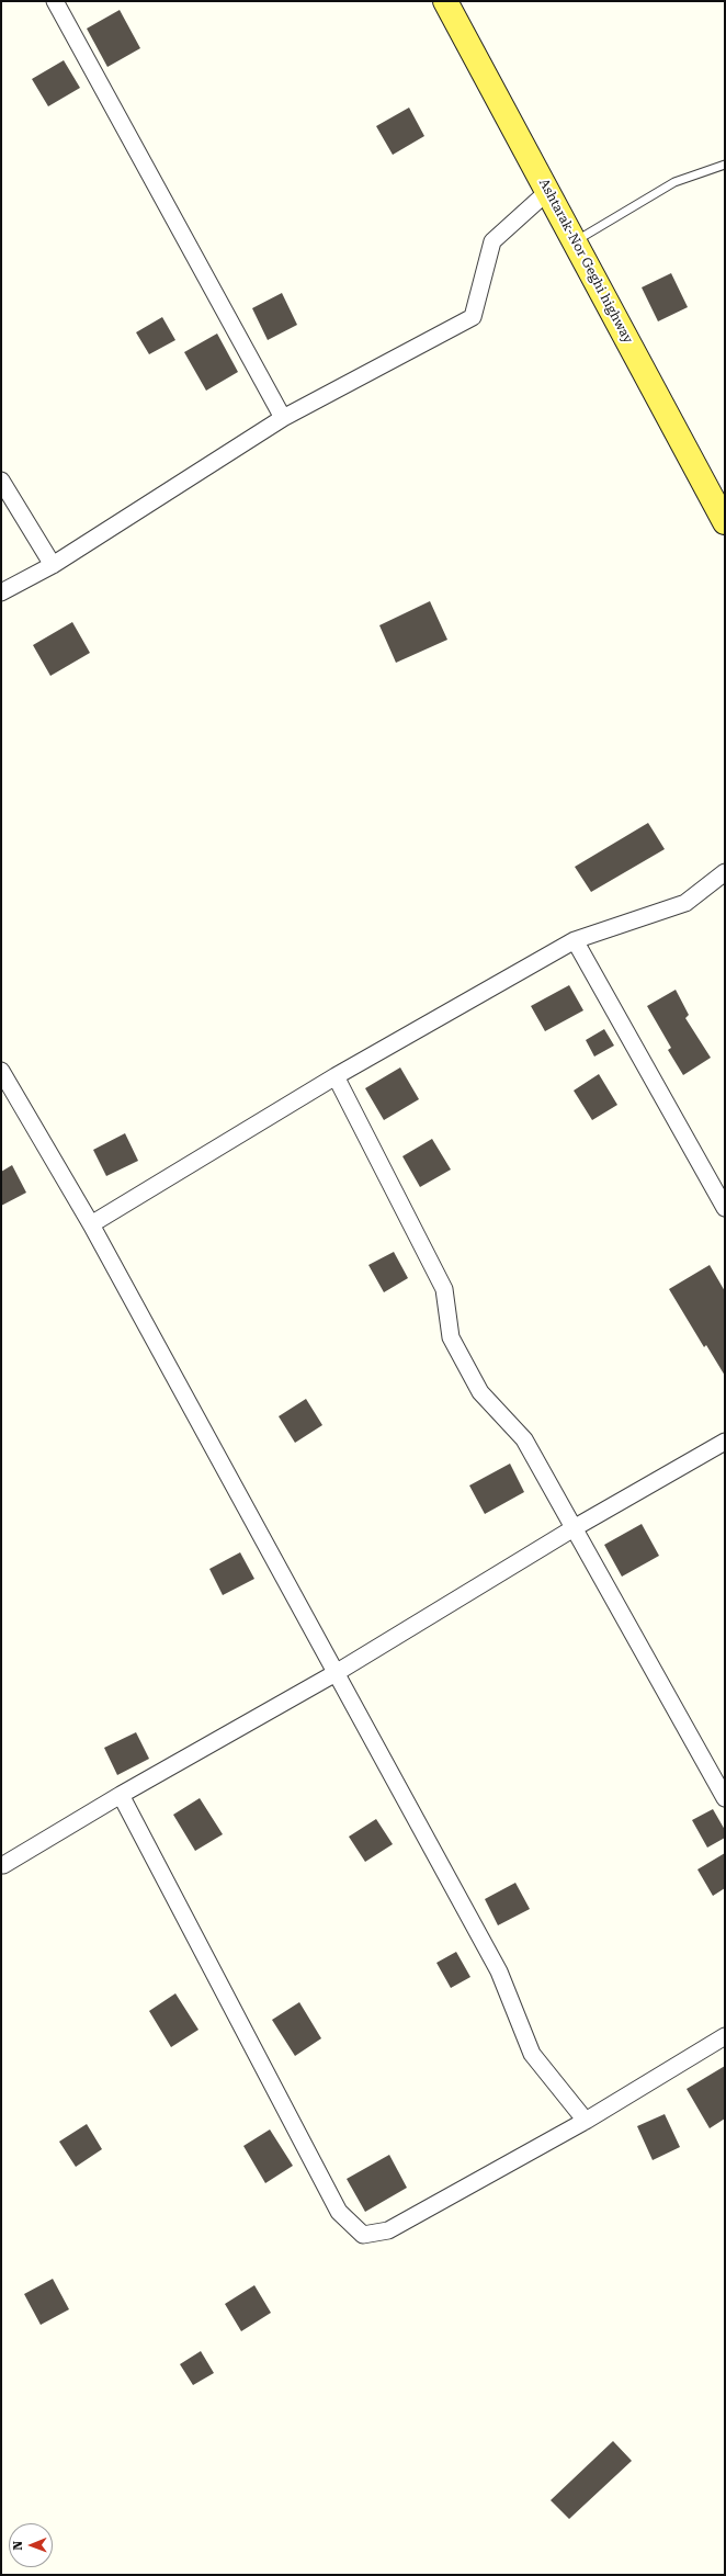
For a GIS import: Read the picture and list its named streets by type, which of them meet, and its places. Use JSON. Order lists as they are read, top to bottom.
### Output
{
  "streets": {
    "main road": ["Ashtarak-Nor Geghi highway"]
  },
  "north": "left"
}
